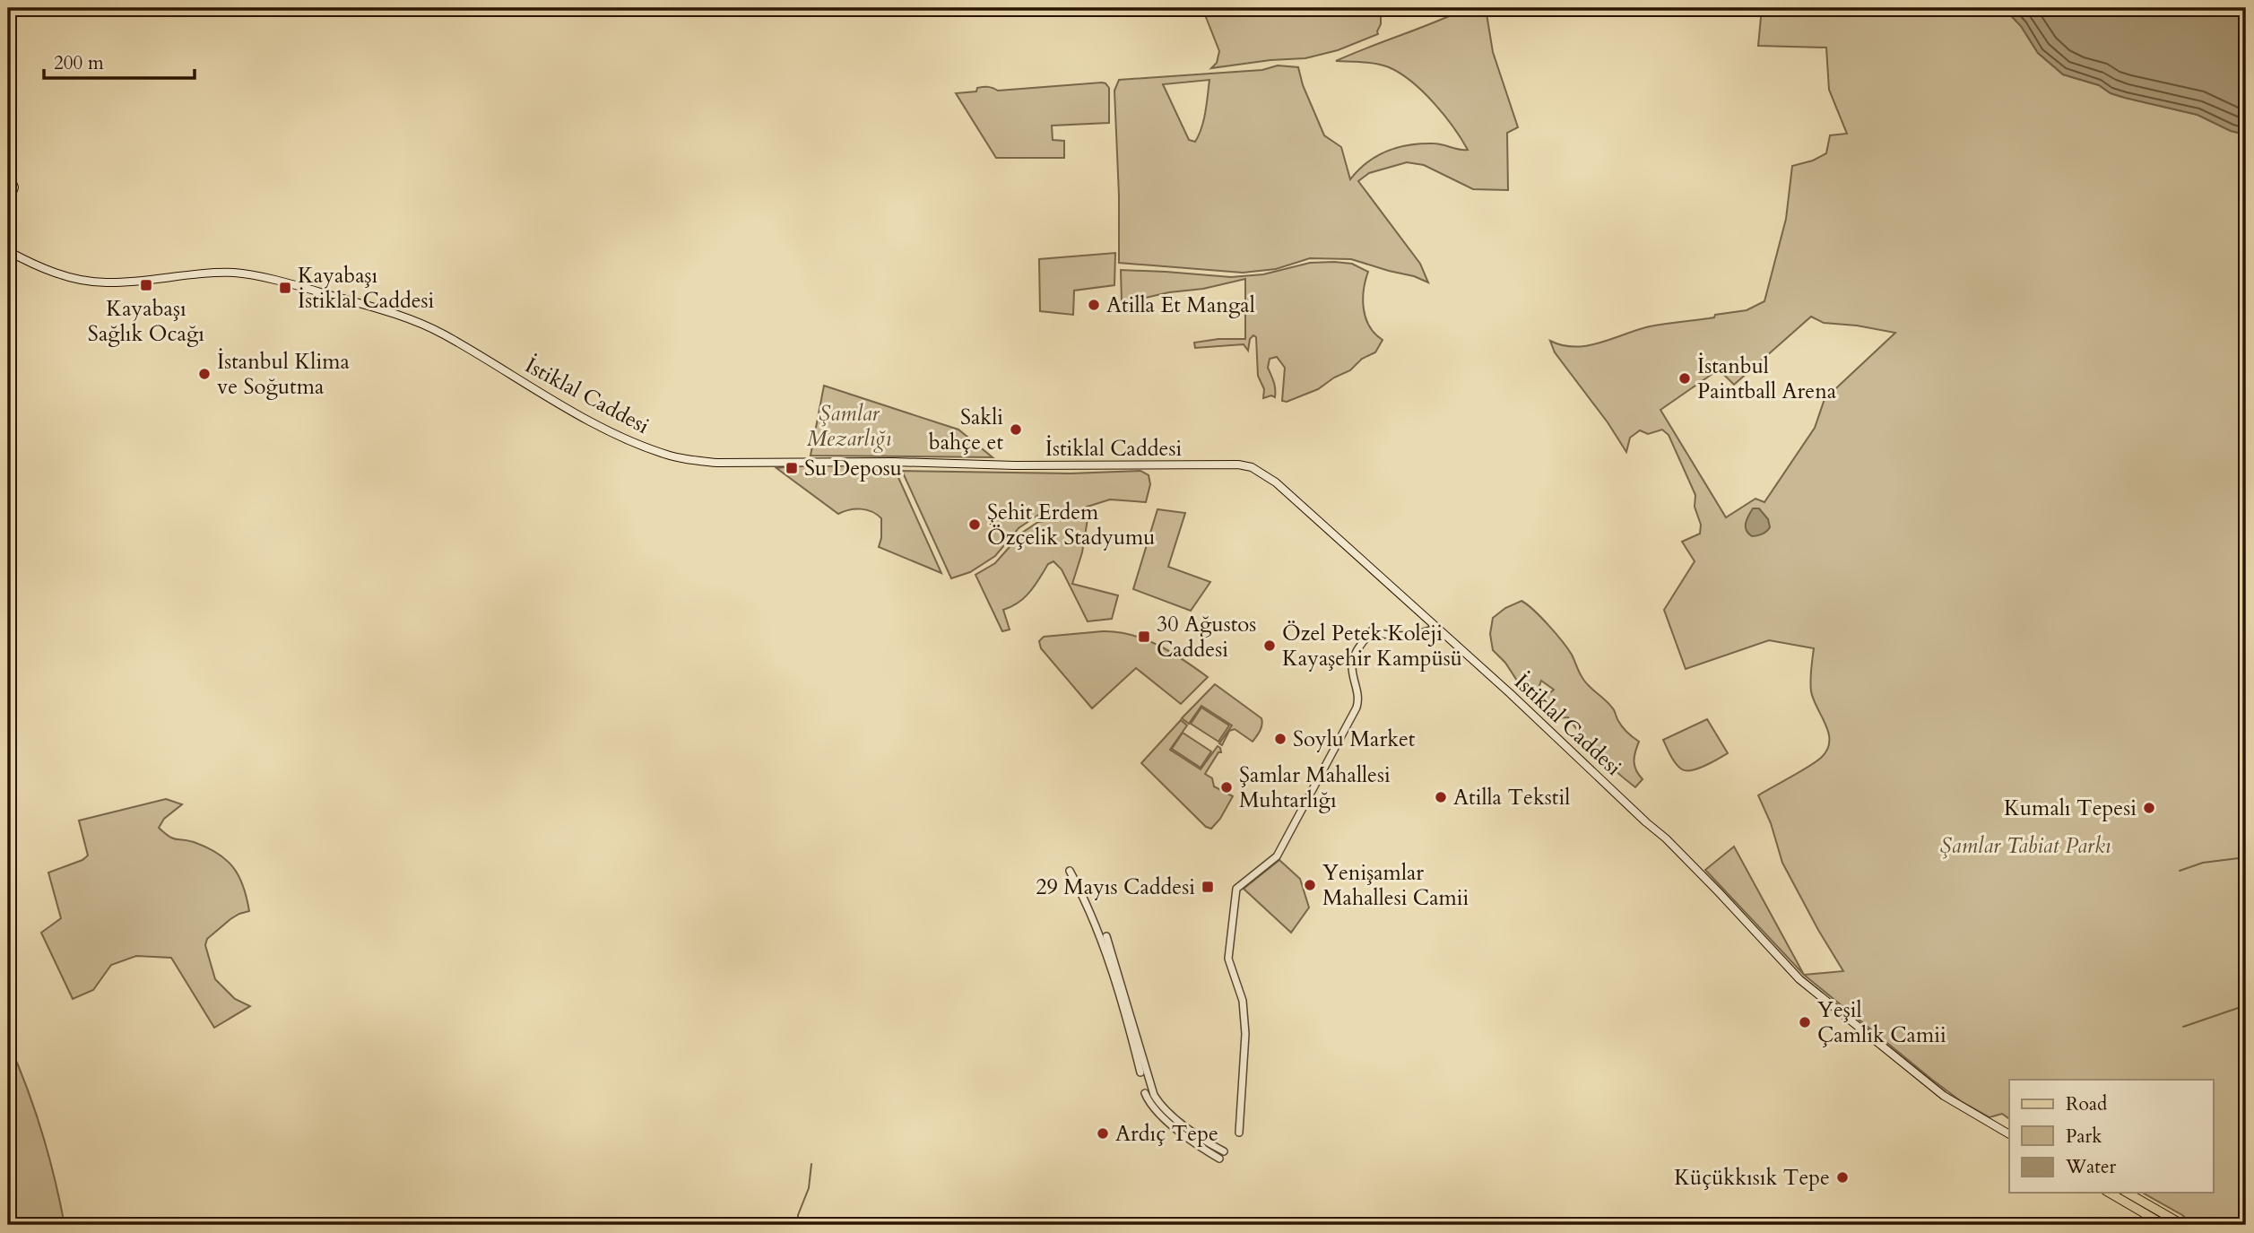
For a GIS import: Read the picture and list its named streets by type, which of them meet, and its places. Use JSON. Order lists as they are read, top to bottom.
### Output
{
  "streets": {
    "main road": ["İstiklal Caddesi"]
  },
  "parks": ["Şamlar Mezarlığı", "Şamlar Tabiat Parkı"],
  "places": {
    "transit": [
      "Kayabaşı Sağlık Ocağı",
      "Kayabaşı İstiklal Caddesi",
      "Su Deposu",
      "30 Ağustos Caddesi",
      "29 Mayıs Caddesi"
    ],
    "other": [
      "Atilla Et Mangal",
      "İstanbul Klima ve Soğutma",
      "İstanbul Paintball Arena",
      "Sakli bahçe et",
      "Şehit Erdem Özçelik Stadyumu",
      "Özel Petek Koleji Kayaşehir Kampüsü",
      "Soylu Market",
      "Şamlar Mahallesi Muhtarlığı",
      "Atilla Tekstil",
      "Kumalı Tepesi",
      "Yenişamlar Mahallesi Camii",
      "Yeşil Çamlık Camii",
      "Ardıç Tepe",
      "Küçükkısık Tepe"
    ]
  },
  "legend": ["Road", "Park", "Water"],
  "scale_bar": "200 m"
}
